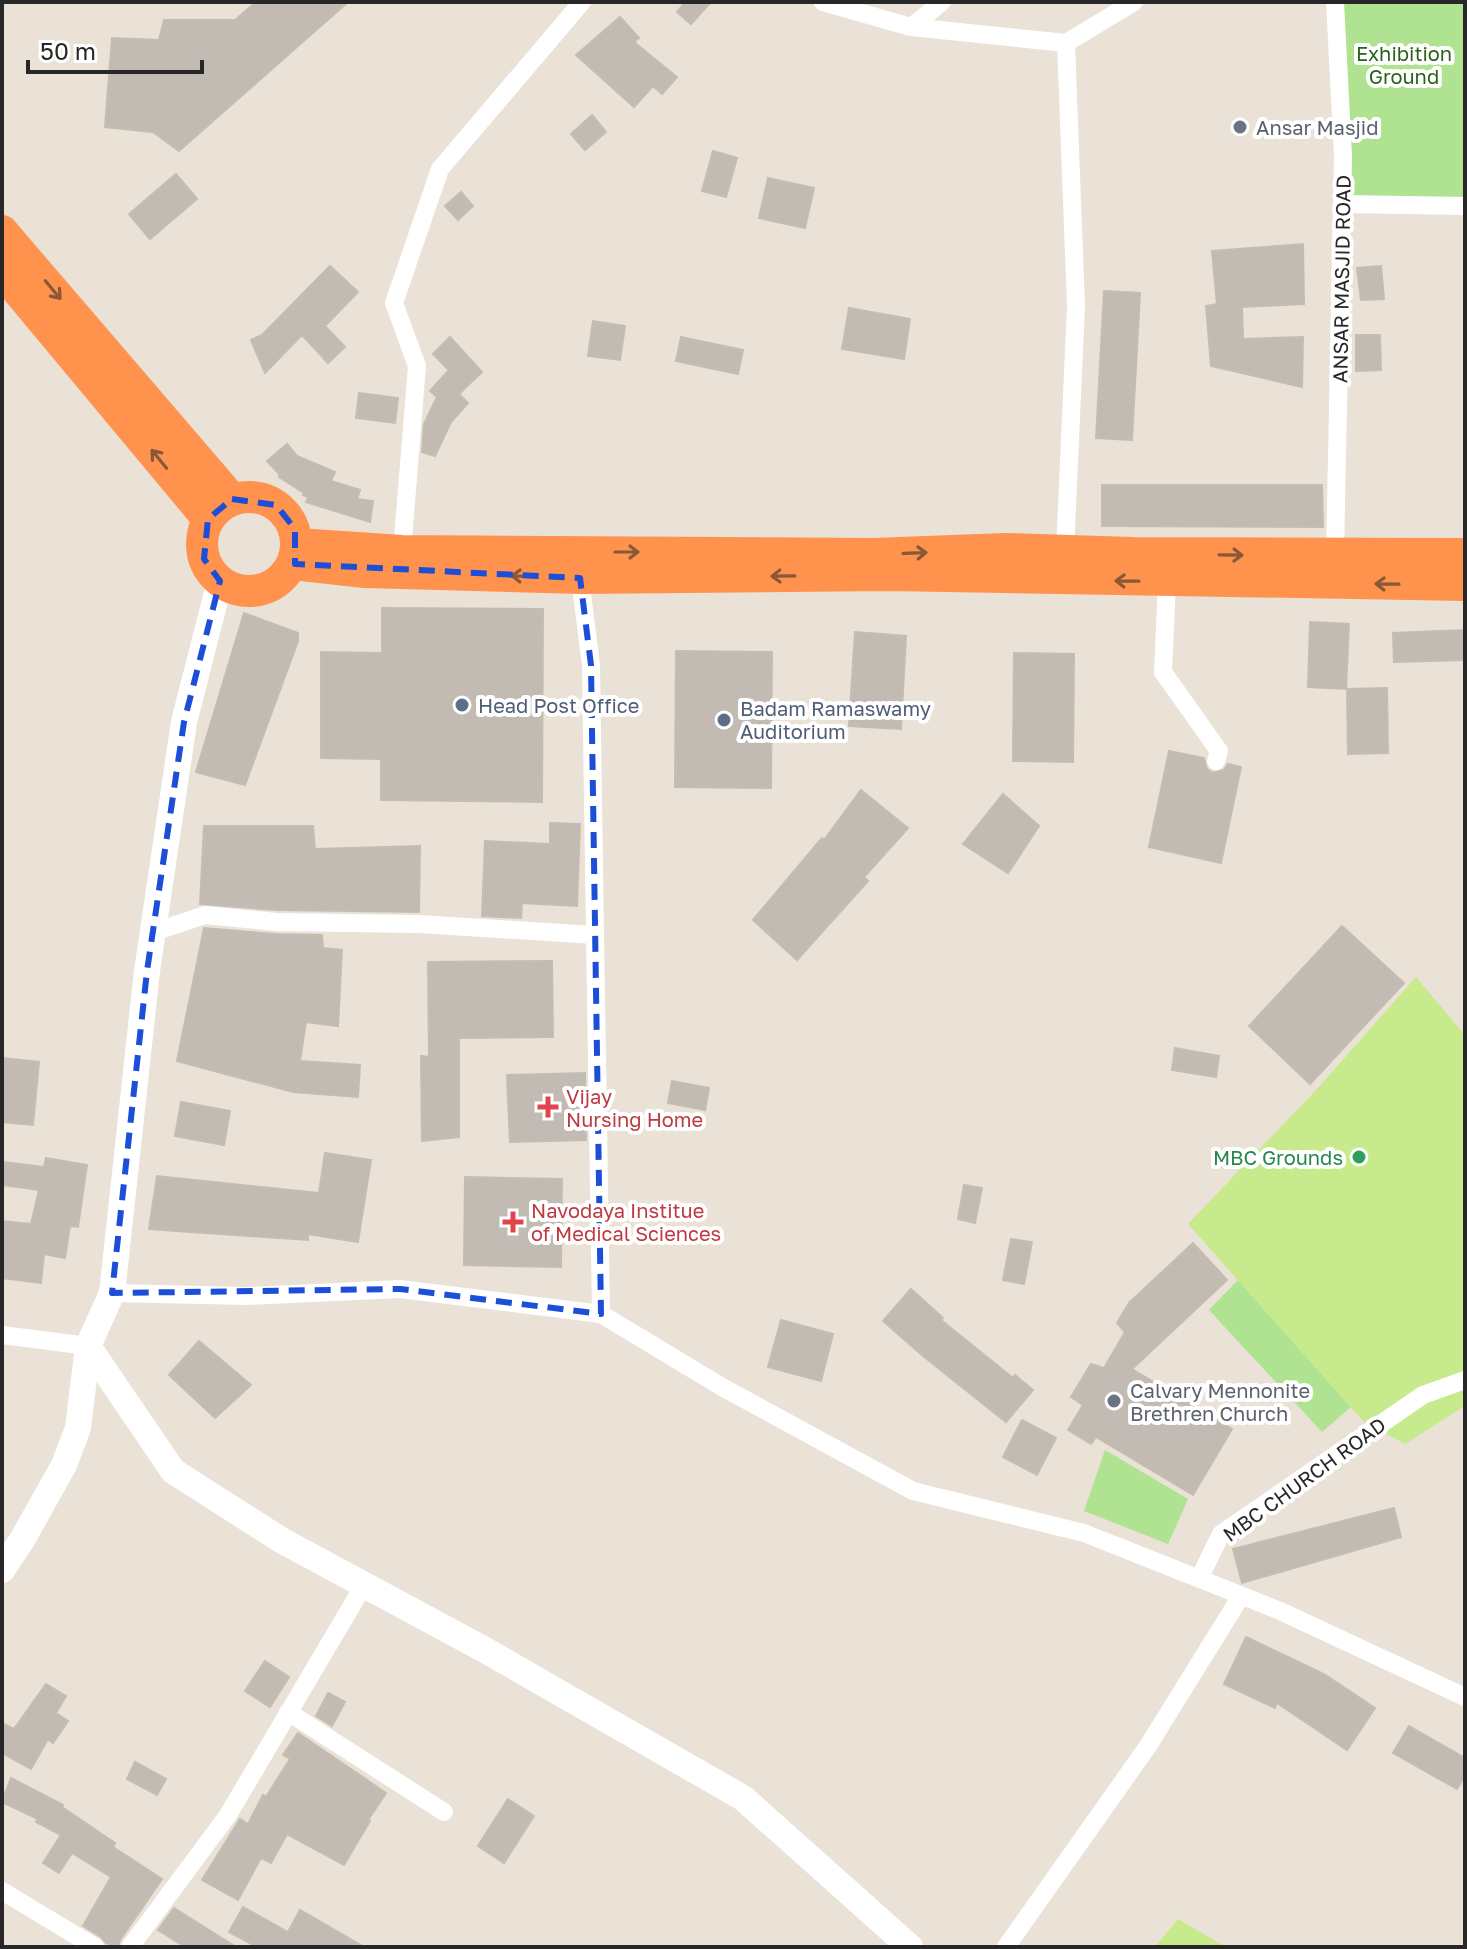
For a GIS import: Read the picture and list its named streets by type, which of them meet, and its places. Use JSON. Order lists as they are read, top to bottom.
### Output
{
  "streets": {
    "street": ["ANSAR MASJID ROAD", "MBC CHURCH ROAD"]
  },
  "parks": ["Exhibition Ground"],
  "places": {
    "other": [
      "Ansar Masjid",
      "Head Post Office",
      "Badam Ramaswamy Auditorium",
      "MBC Grounds",
      "Calvary Mennonite Brethren Church"
    ],
    "health": ["Vijay Nursing Home", "Navodaya Institue of Medical Sciences"]
  },
  "scale_bar": "50 m"
}
